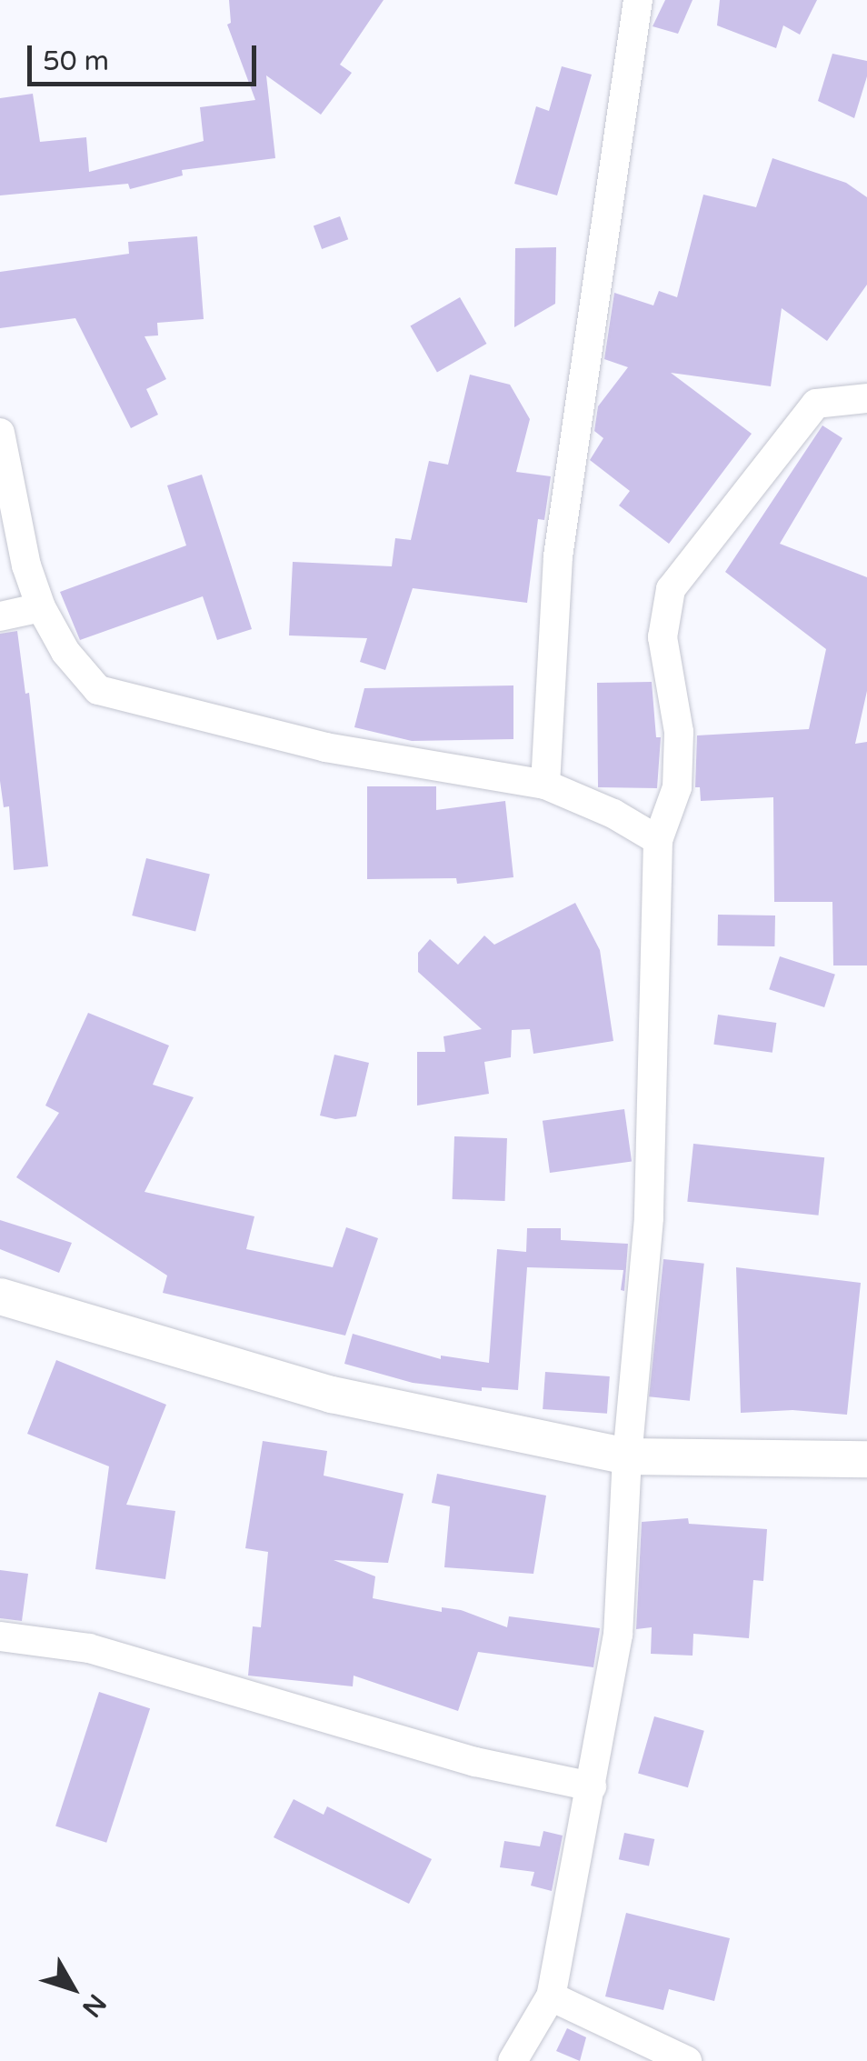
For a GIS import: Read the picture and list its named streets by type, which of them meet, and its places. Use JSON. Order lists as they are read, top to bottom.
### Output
{
  "scale_bar": "50 m",
  "north": "bottom right"
}
